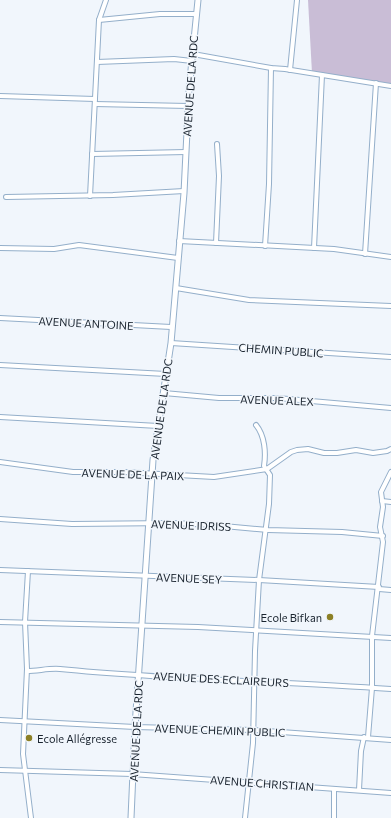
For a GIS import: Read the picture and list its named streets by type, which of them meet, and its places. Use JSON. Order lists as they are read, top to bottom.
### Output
{
  "streets": {
    "street": [
      "AVENUE DE LA RDC",
      "AVENUE ANTOINE",
      "CHEMIN PUBLIC",
      "AVENUE ALEX",
      "AVENUE DE LA PAIX",
      "AVENUE IDRISS",
      "AVENUE SEY",
      "AVENUE DES ECLAIREURS",
      "AVENUE CHEMIN PUBLIC",
      "AVENUE CHRISTIAN"
    ]
  },
  "crossings": [
    ["AVENUE DE LA RDC", "AVENUE ANTOINE"],
    ["AVENUE DE LA RDC", "CHEMIN PUBLIC"],
    ["AVENUE DE LA RDC", "AVENUE ALEX"],
    ["AVENUE DE LA RDC", "AVENUE DE LA PAIX"],
    ["AVENUE DE LA RDC", "AVENUE IDRISS"],
    ["AVENUE DE LA RDC", "AVENUE SEY"],
    ["AVENUE DE LA RDC", "AVENUE DES ECLAIREURS"],
    ["AVENUE DE LA RDC", "AVENUE CHEMIN PUBLIC"],
    ["AVENUE DE LA RDC", "AVENUE CHRISTIAN"]
  ],
  "places": ["Ecole Bifkan", "Ecole Allégresse"]
}
